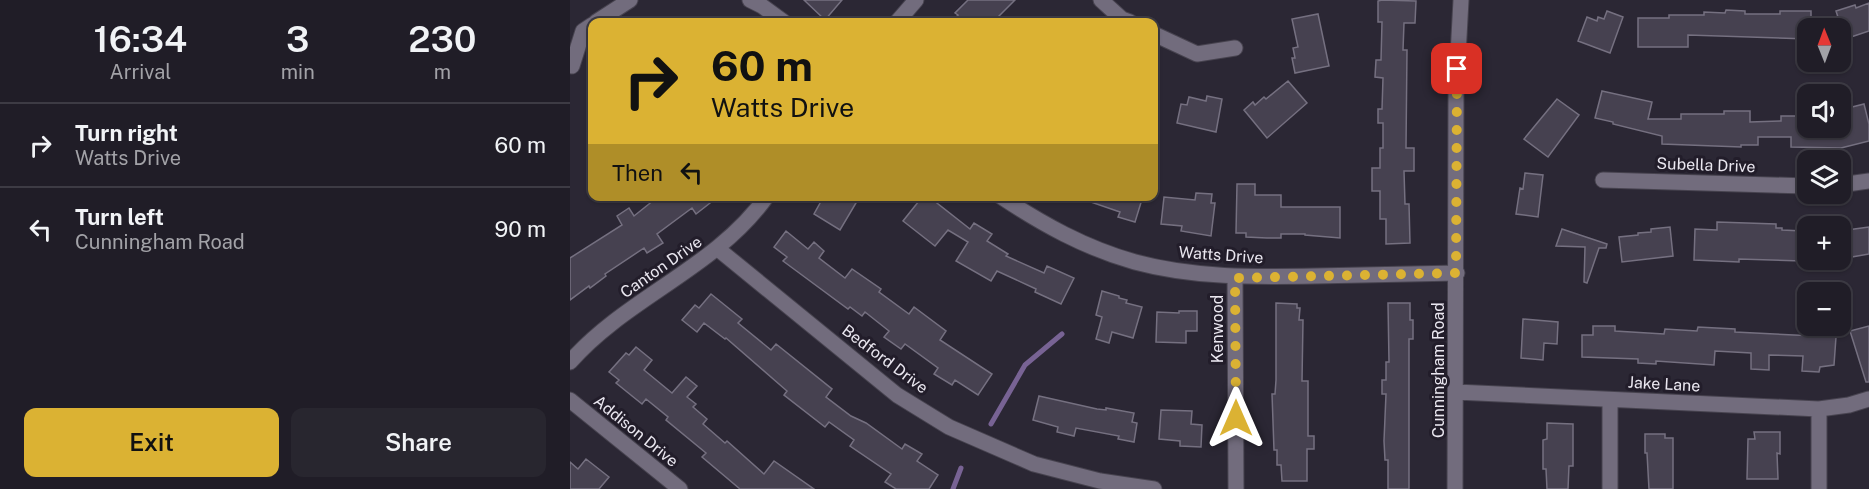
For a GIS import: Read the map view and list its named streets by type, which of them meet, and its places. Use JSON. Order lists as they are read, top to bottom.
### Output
{
  "streets": {
    "street": [
      "Subella Drive",
      "Watts Drive",
      "Canton Drive",
      "Kenwood",
      "Bedford Drive",
      "Cunningham Road",
      "Jake Lane",
      "Addison Drive"
    ]
  },
  "crossings": [
    ["Watts Drive", "Kenwood"],
    ["Watts Drive", "Cunningham Road"],
    ["Canton Drive", "Bedford Drive"],
    ["Cunningham Road", "Jake Lane"]
  ],
  "north": "top",
  "page": {
    "eta": [
      "16:34",
      "Arrival",
      "3",
      "min",
      "230",
      "m"
    ],
    "map_buttons": ["+", "−"],
    "turn": ["60 m", "Watts Drive"],
    "list": [
      {
        "name": "Turn right",
        "note": "Watts Drive",
        "value": "60 m"
      },
      {
        "name": "Turn left",
        "note": "Cunningham Road",
        "value": "90 m"
      }
    ],
    "then": "Then",
    "buttons": ["Exit", "Share"]
  }
}
